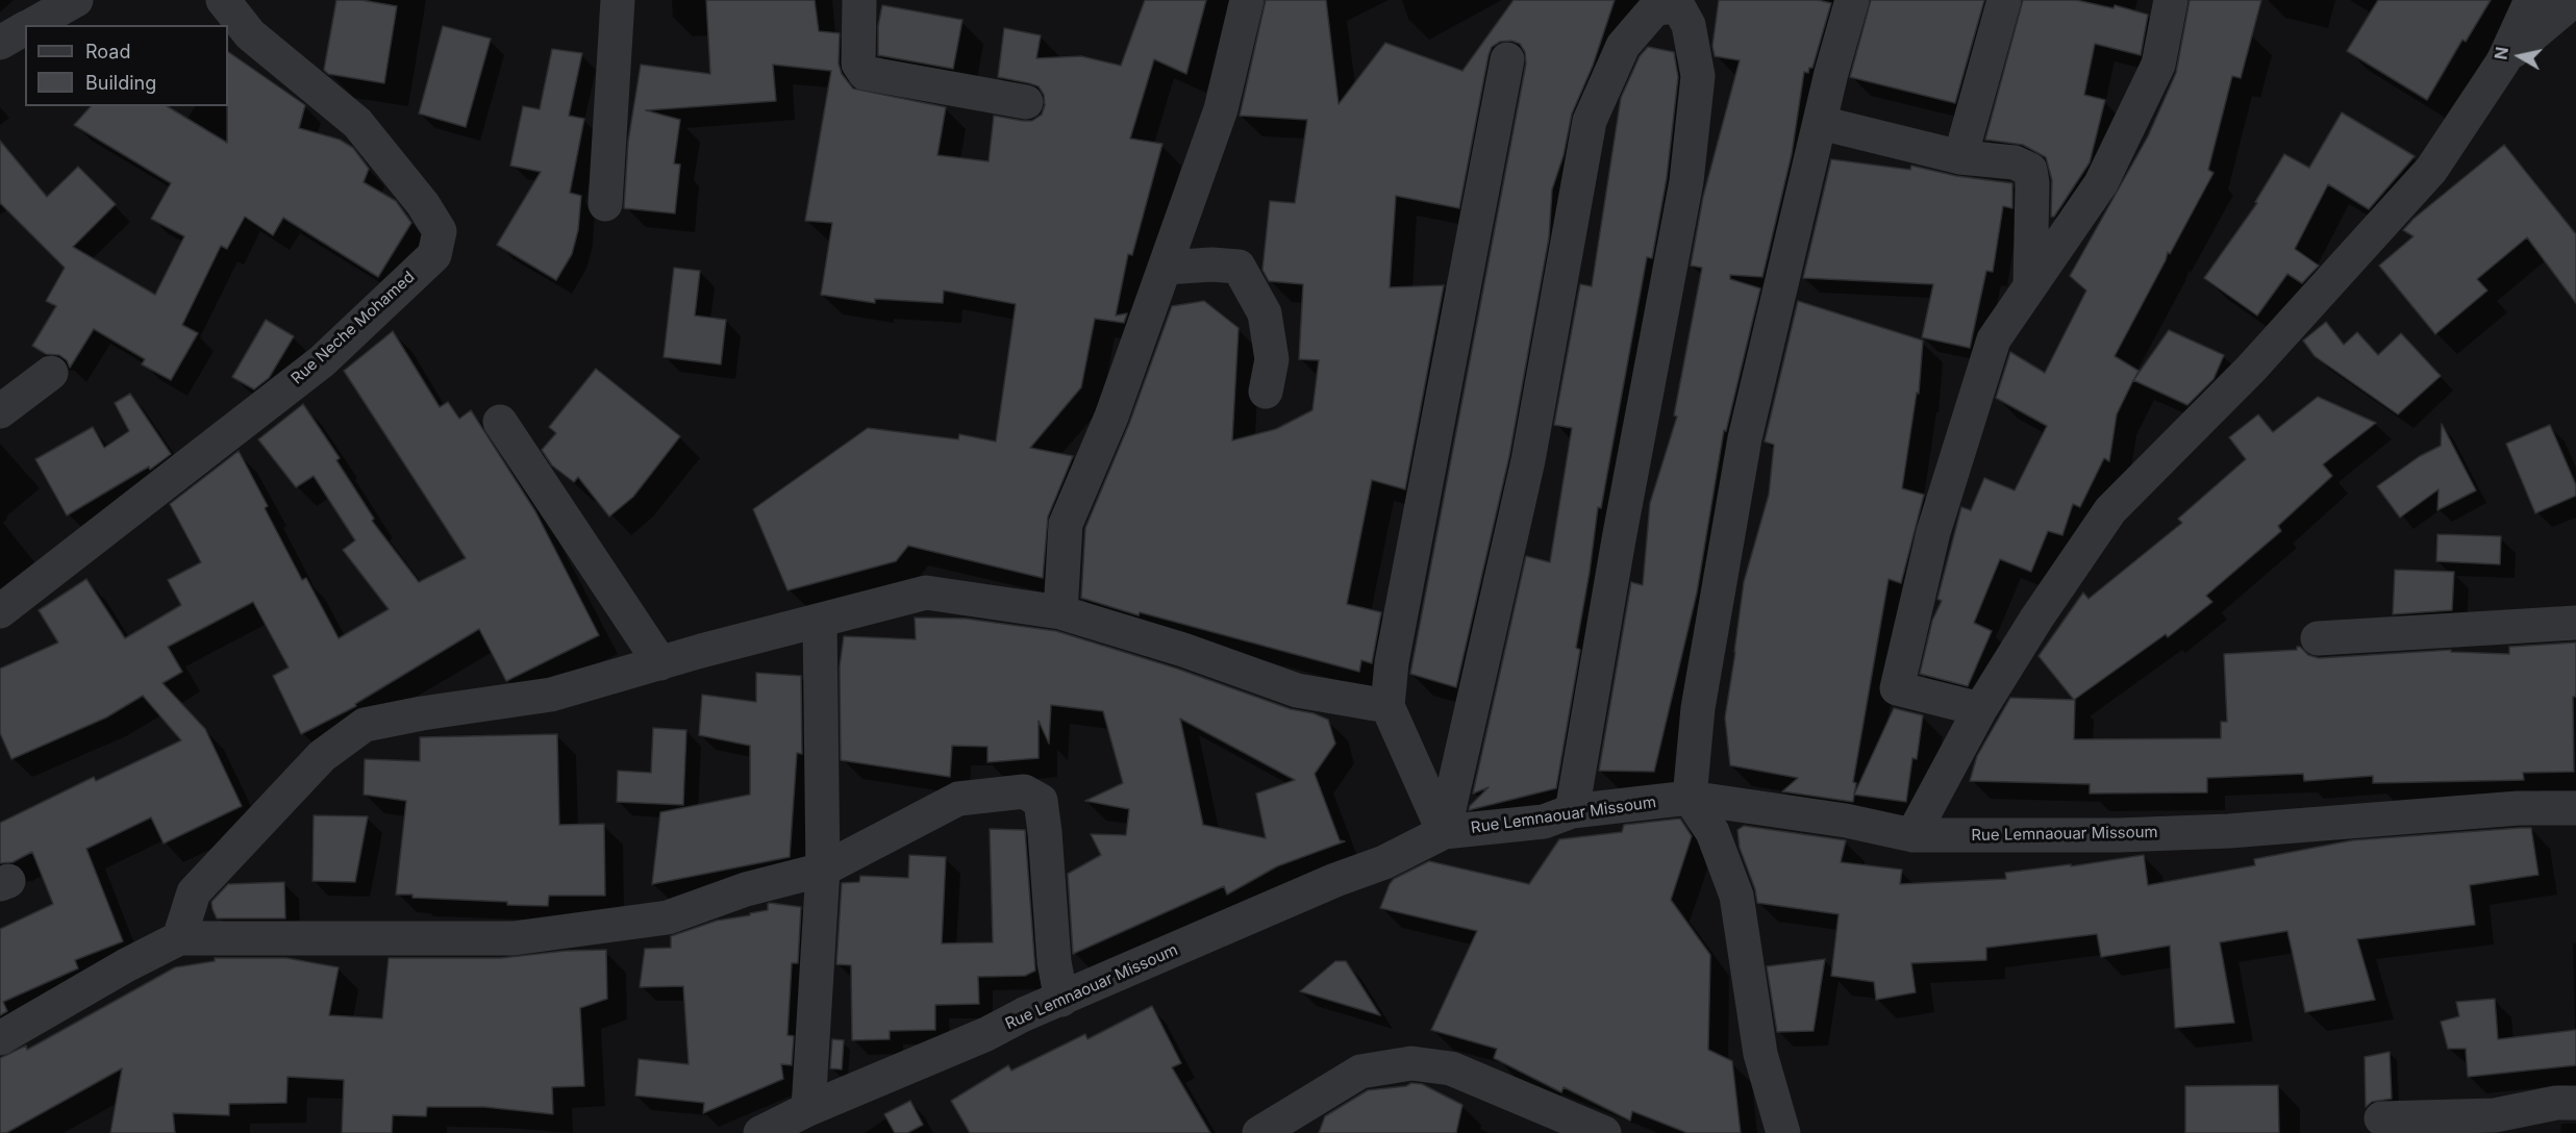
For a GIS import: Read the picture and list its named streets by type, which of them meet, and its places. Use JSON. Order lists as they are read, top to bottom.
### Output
{
  "streets": {
    "street": ["Rue Neche Mohamed", "Rue Lemnaouar Missoum"]
  },
  "legend": ["Road", "Building"],
  "north": "left"
}
